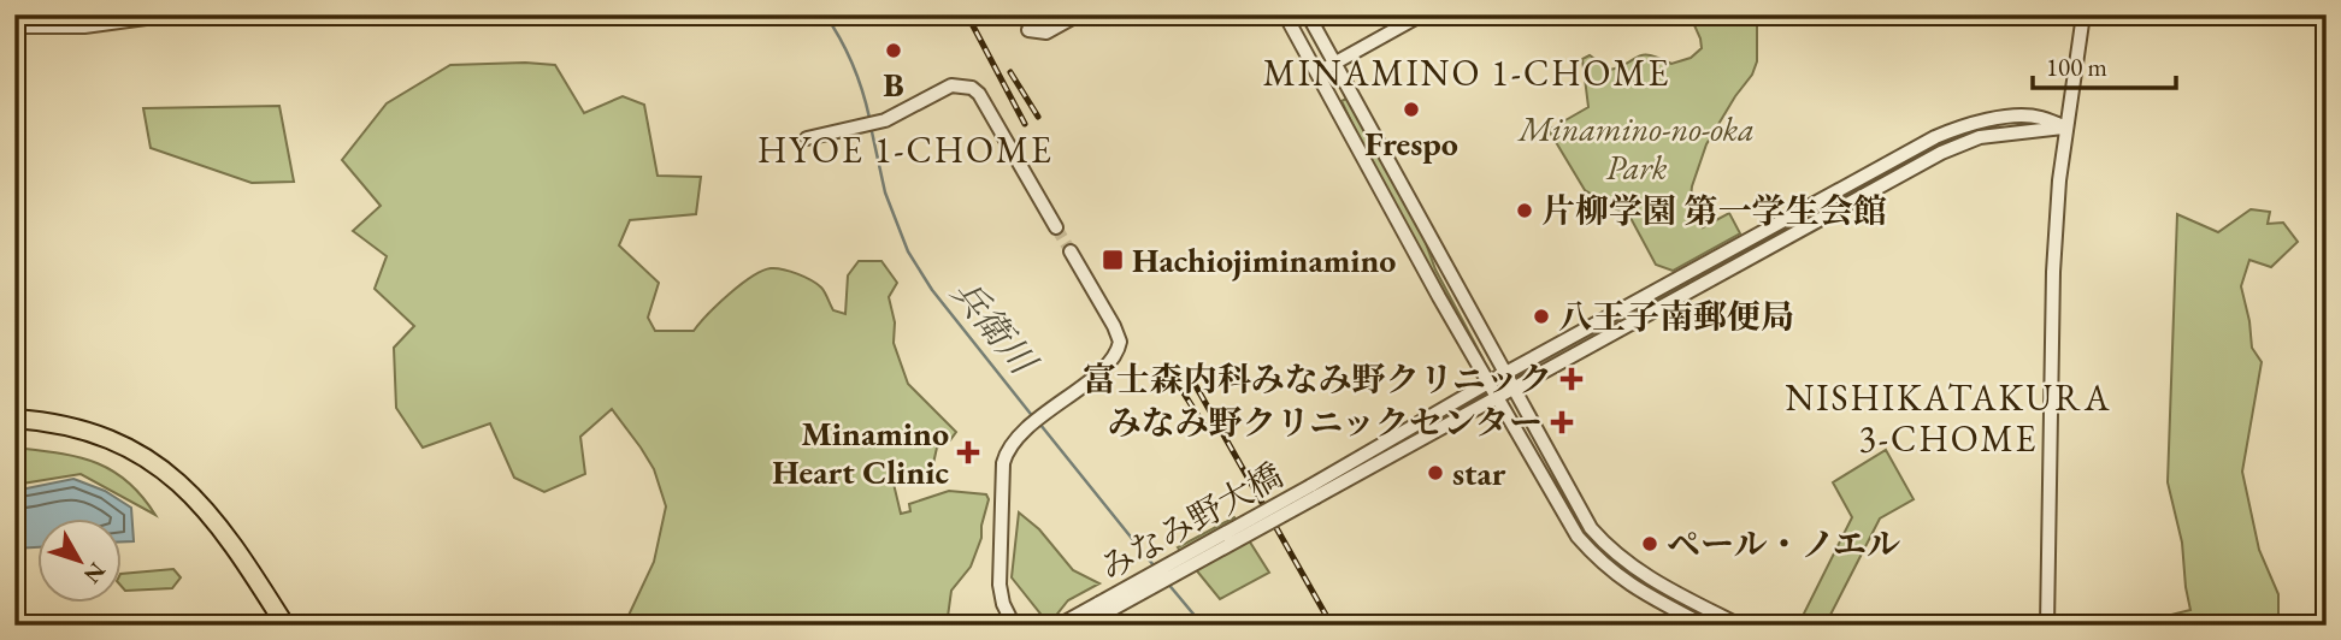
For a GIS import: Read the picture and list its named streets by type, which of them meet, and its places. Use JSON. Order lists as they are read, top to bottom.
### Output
{
  "streets": {
    "street": ["みなみ野大橋"]
  },
  "districts": ["MINAMINO 1-CHOME", "HYOE 1-CHOME", "NISHIKATAKURA 3-CHOME"],
  "water": ["兵衛川"],
  "parks": ["Minamino-no-oka Park"],
  "places": {
    "other": [
      "B",
      "Frespo",
      "片柳学園 第一学生会館",
      "八王子南郵便局",
      "star",
      "ペール・ノエル"
    ],
    "transit": ["Hachiojiminamino"],
    "health": ["富士森内科みなみ野クリニック", "みなみ野クリニックセンター", "Minamino Heart Clinic"]
  },
  "scale_bar": "100 m",
  "north": "bottom right"
}
